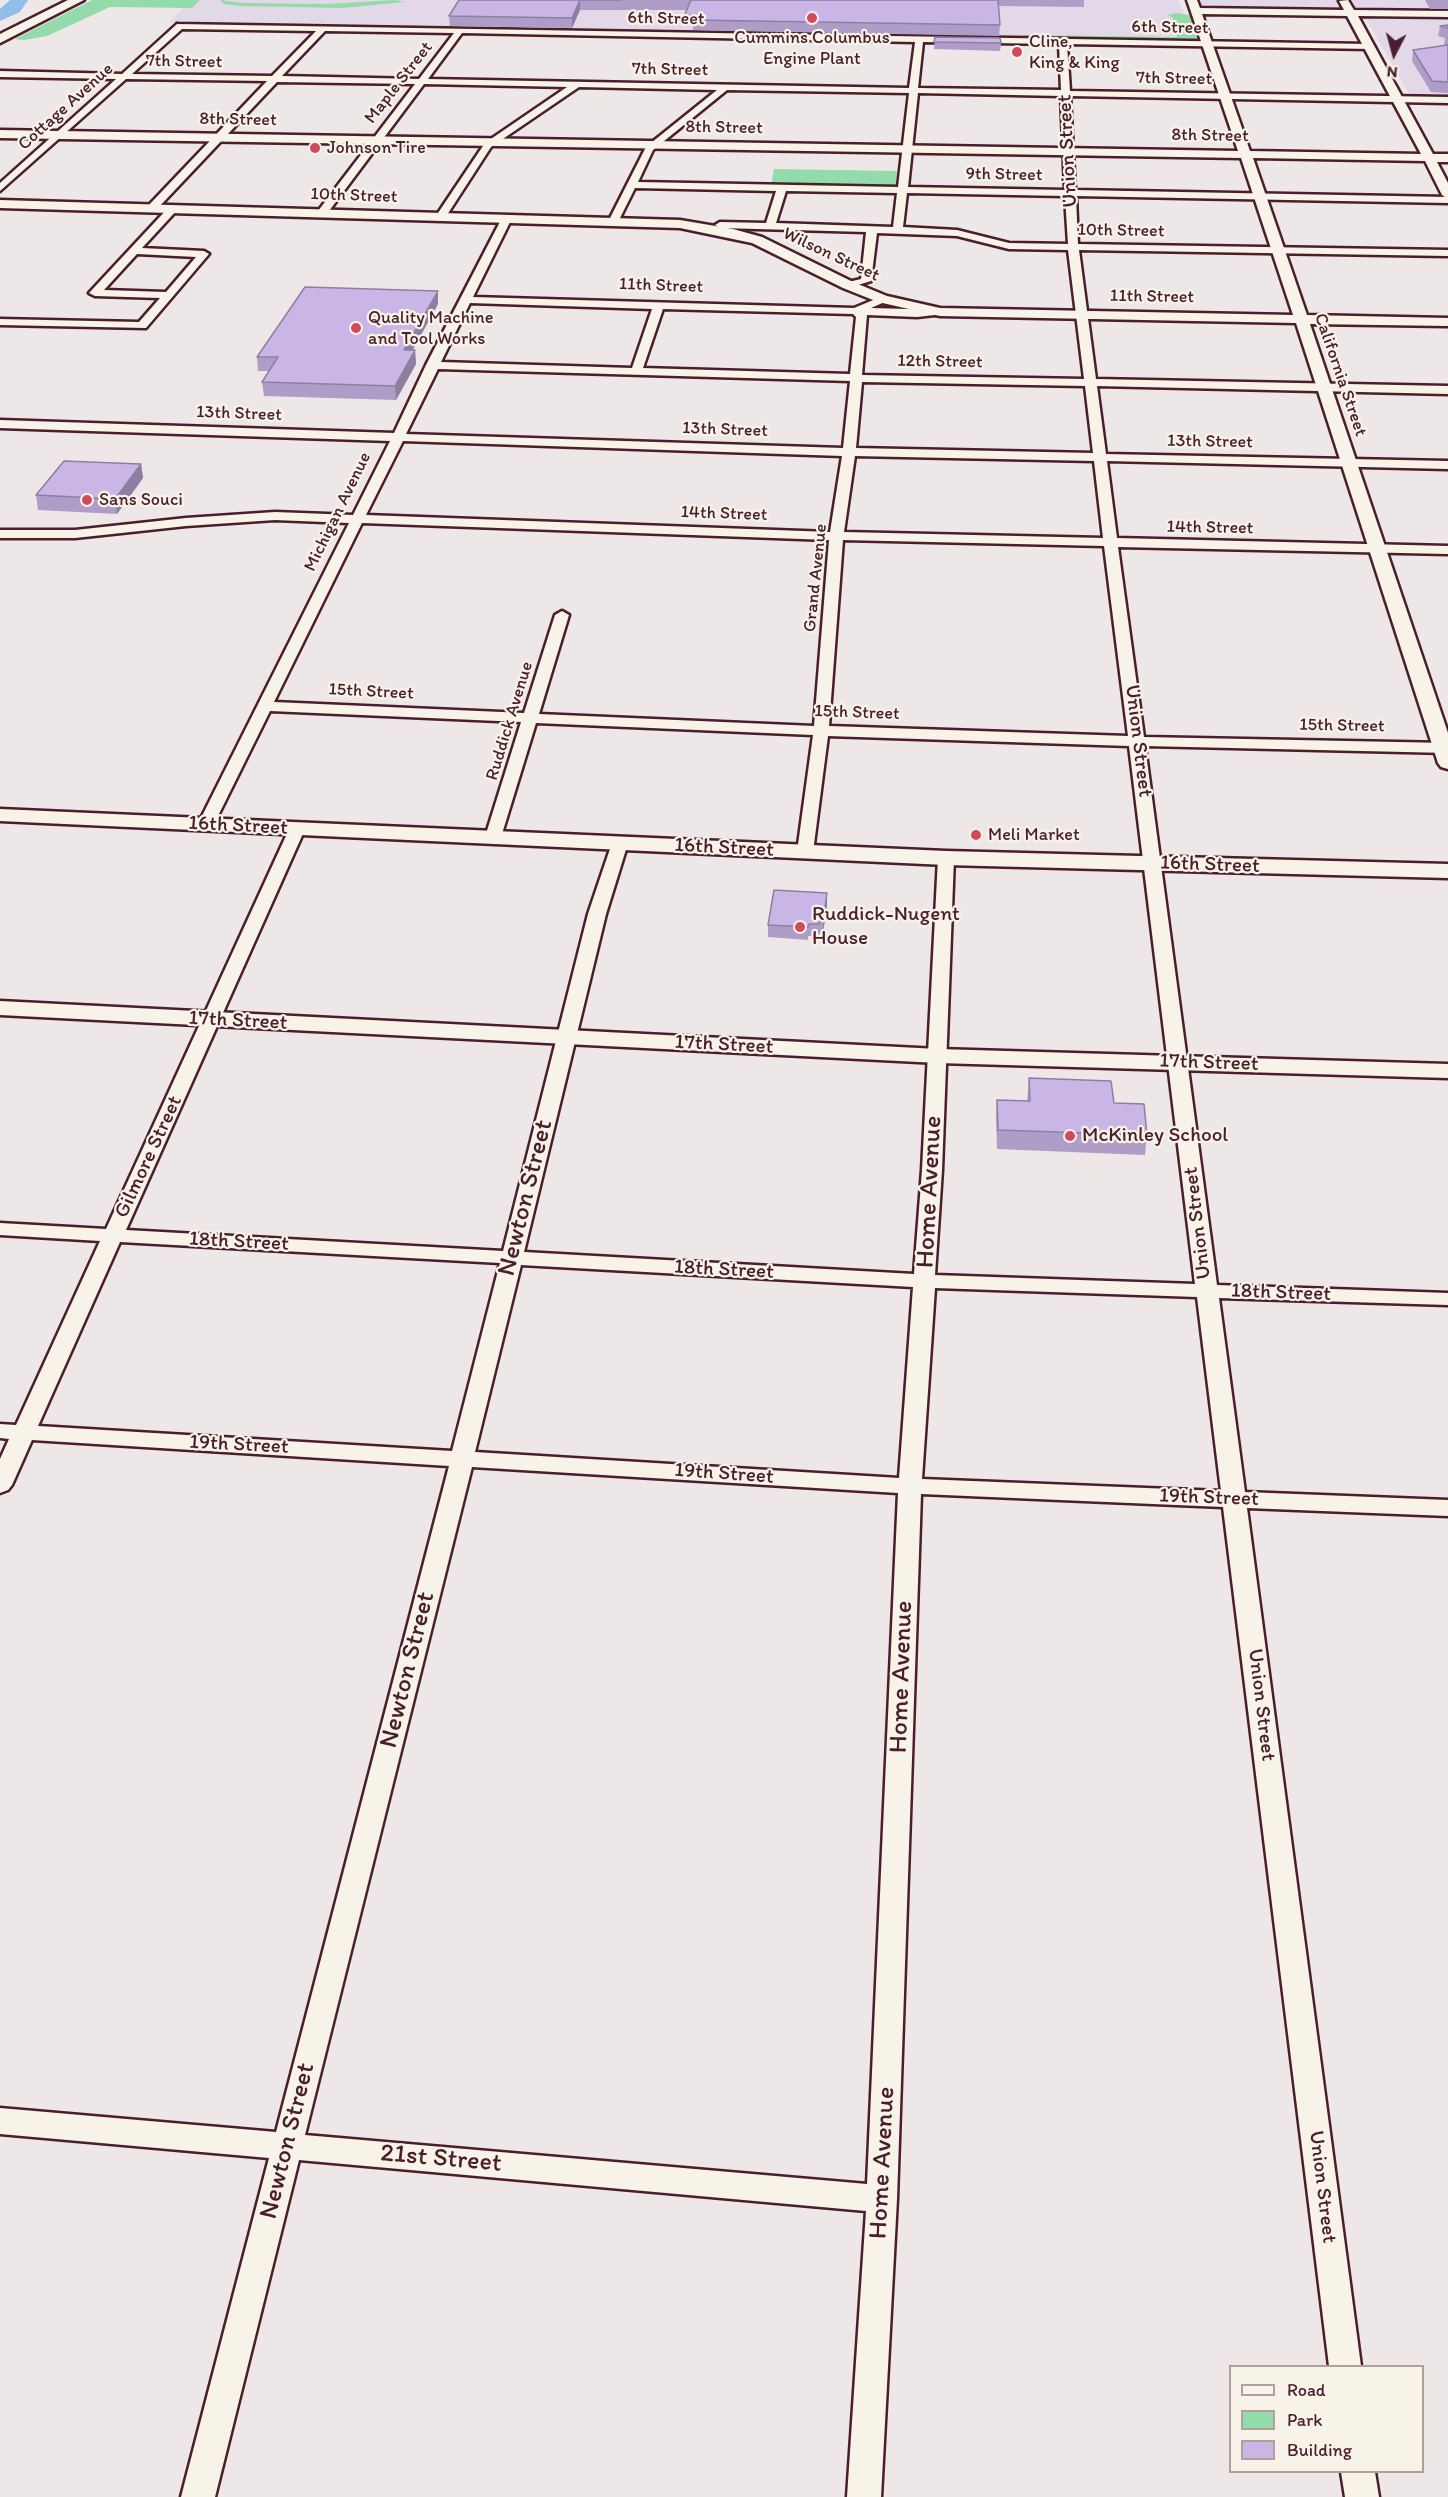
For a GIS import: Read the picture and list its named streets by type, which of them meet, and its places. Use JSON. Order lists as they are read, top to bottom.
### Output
{
  "streets": {
    "street": [
      "6th Street",
      "7th Street",
      "Maple Street",
      "Cottage Avenue",
      "8th Street",
      "Union Street",
      "9th Street",
      "10th Street",
      "Wilson Street",
      "11th Street",
      "12th Street",
      "California Street",
      "13th Street",
      "Michigan Avenue",
      "14th Street",
      "Grand Avenue",
      "15th Street",
      "Ruddick Avenue",
      "16th Street",
      "17th Street",
      "Gilmore Street",
      "Home Avenue",
      "Newton Street",
      "18th Street",
      "19th Street",
      "21st Street"
    ]
  },
  "crossings": [
    ["6th Street", "Maple Street"],
    ["6th Street", "Cottage Avenue"],
    ["6th Street", "Union Street"],
    ["6th Street", "California Street"],
    ["7th Street", "Maple Street"],
    ["7th Street", "Cottage Avenue"],
    ["7th Street", "Union Street"],
    ["7th Street", "California Street"],
    ["Maple Street", "8th Street"],
    ["Maple Street", "10th Street"],
    ["Cottage Avenue", "8th Street"],
    ["8th Street", "Union Street"],
    ["8th Street", "California Street"],
    ["Union Street", "9th Street"],
    ["Union Street", "10th Street"],
    ["Union Street", "11th Street"],
    ["Union Street", "12th Street"],
    ["Union Street", "13th Street"],
    ["Union Street", "14th Street"],
    ["Union Street", "15th Street"],
    ["Union Street", "16th Street"],
    ["Union Street", "17th Street"],
    ["Union Street", "18th Street"],
    ["Union Street", "19th Street"],
    ["9th Street", "California Street"],
    ["10th Street", "Wilson Street"],
    ["10th Street", "California Street"],
    ["10th Street", "Michigan Avenue"],
    ["Wilson Street", "11th Street"],
    ["11th Street", "California Street"],
    ["11th Street", "Michigan Avenue"],
    ["11th Street", "Grand Avenue"],
    ["12th Street", "California Street"],
    ["12th Street", "Michigan Avenue"],
    ["12th Street", "Grand Avenue"],
    ["California Street", "13th Street"],
    ["California Street", "14th Street"],
    ["California Street", "15th Street"],
    ["13th Street", "Michigan Avenue"],
    ["13th Street", "Grand Avenue"],
    ["Michigan Avenue", "14th Street"],
    ["Michigan Avenue", "15th Street"],
    ["Michigan Avenue", "16th Street"],
    ["14th Street", "Grand Avenue"],
    ["Grand Avenue", "15th Street"],
    ["Grand Avenue", "16th Street"],
    ["15th Street", "Ruddick Avenue"],
    ["Ruddick Avenue", "16th Street"],
    ["16th Street", "Gilmore Street"],
    ["16th Street", "Home Avenue"],
    ["16th Street", "Newton Street"],
    ["17th Street", "Gilmore Street"],
    ["17th Street", "Home Avenue"],
    ["17th Street", "Newton Street"],
    ["Gilmore Street", "18th Street"],
    ["Gilmore Street", "19th Street"],
    ["Home Avenue", "18th Street"],
    ["Home Avenue", "19th Street"],
    ["Home Avenue", "21st Street"],
    ["Newton Street", "18th Street"],
    ["Newton Street", "19th Street"],
    ["Newton Street", "21st Street"]
  ],
  "places": [
    "Cummins Columbus Engine Plant",
    "Cline, King & King",
    "Johnson Tire",
    "Quality Machine and Tool Works",
    "Sans Souci",
    "Meli Market",
    "Ruddick-Nugent House",
    "McKinley School"
  ],
  "legend": ["Road", "Park", "Building"],
  "north": "bottom"
}
